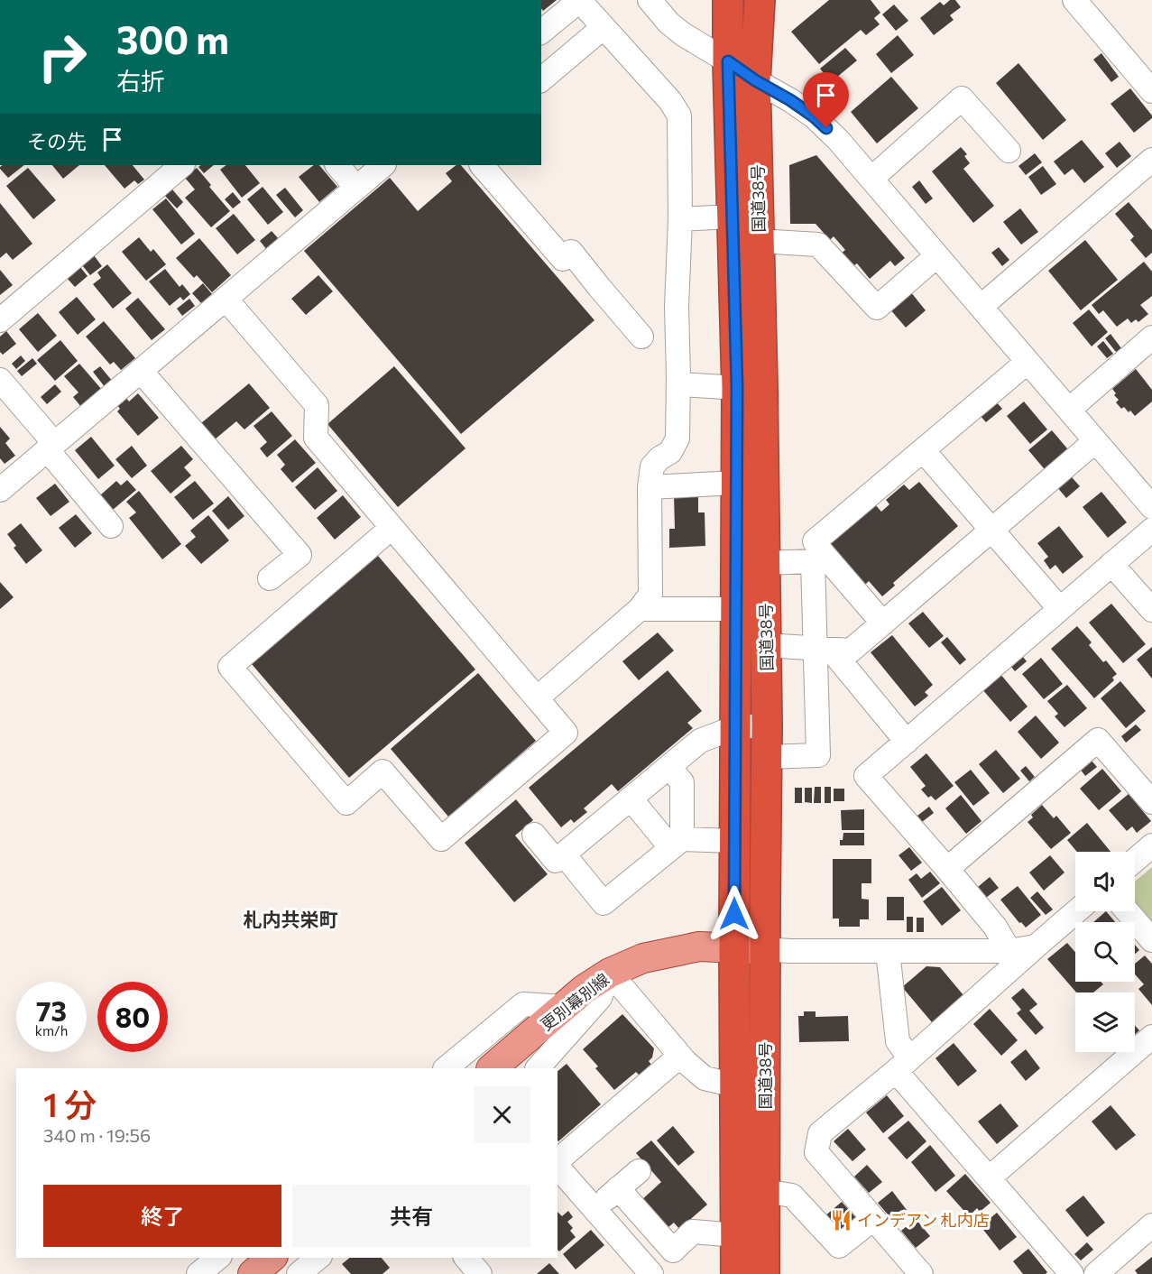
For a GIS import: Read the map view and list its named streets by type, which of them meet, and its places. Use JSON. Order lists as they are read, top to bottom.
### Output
{
  "streets": {
    "highway": ["国道38号"],
    "main road": ["更別幕別線"]
  },
  "crossings": [
    ["国道38号", "更別幕別線"]
  ],
  "districts": ["札内共栄町"],
  "places": {
    "restaurant": ["インデアン 札内店"]
  },
  "page": {
    "turn": ["300 m", "右折"],
    "then": "その先",
    "speed": "73 km/h",
    "limit": "80",
    "heading": ["1 分", "340 m · 19:56"],
    "buttons": ["終了", "共有"]
  }
}
